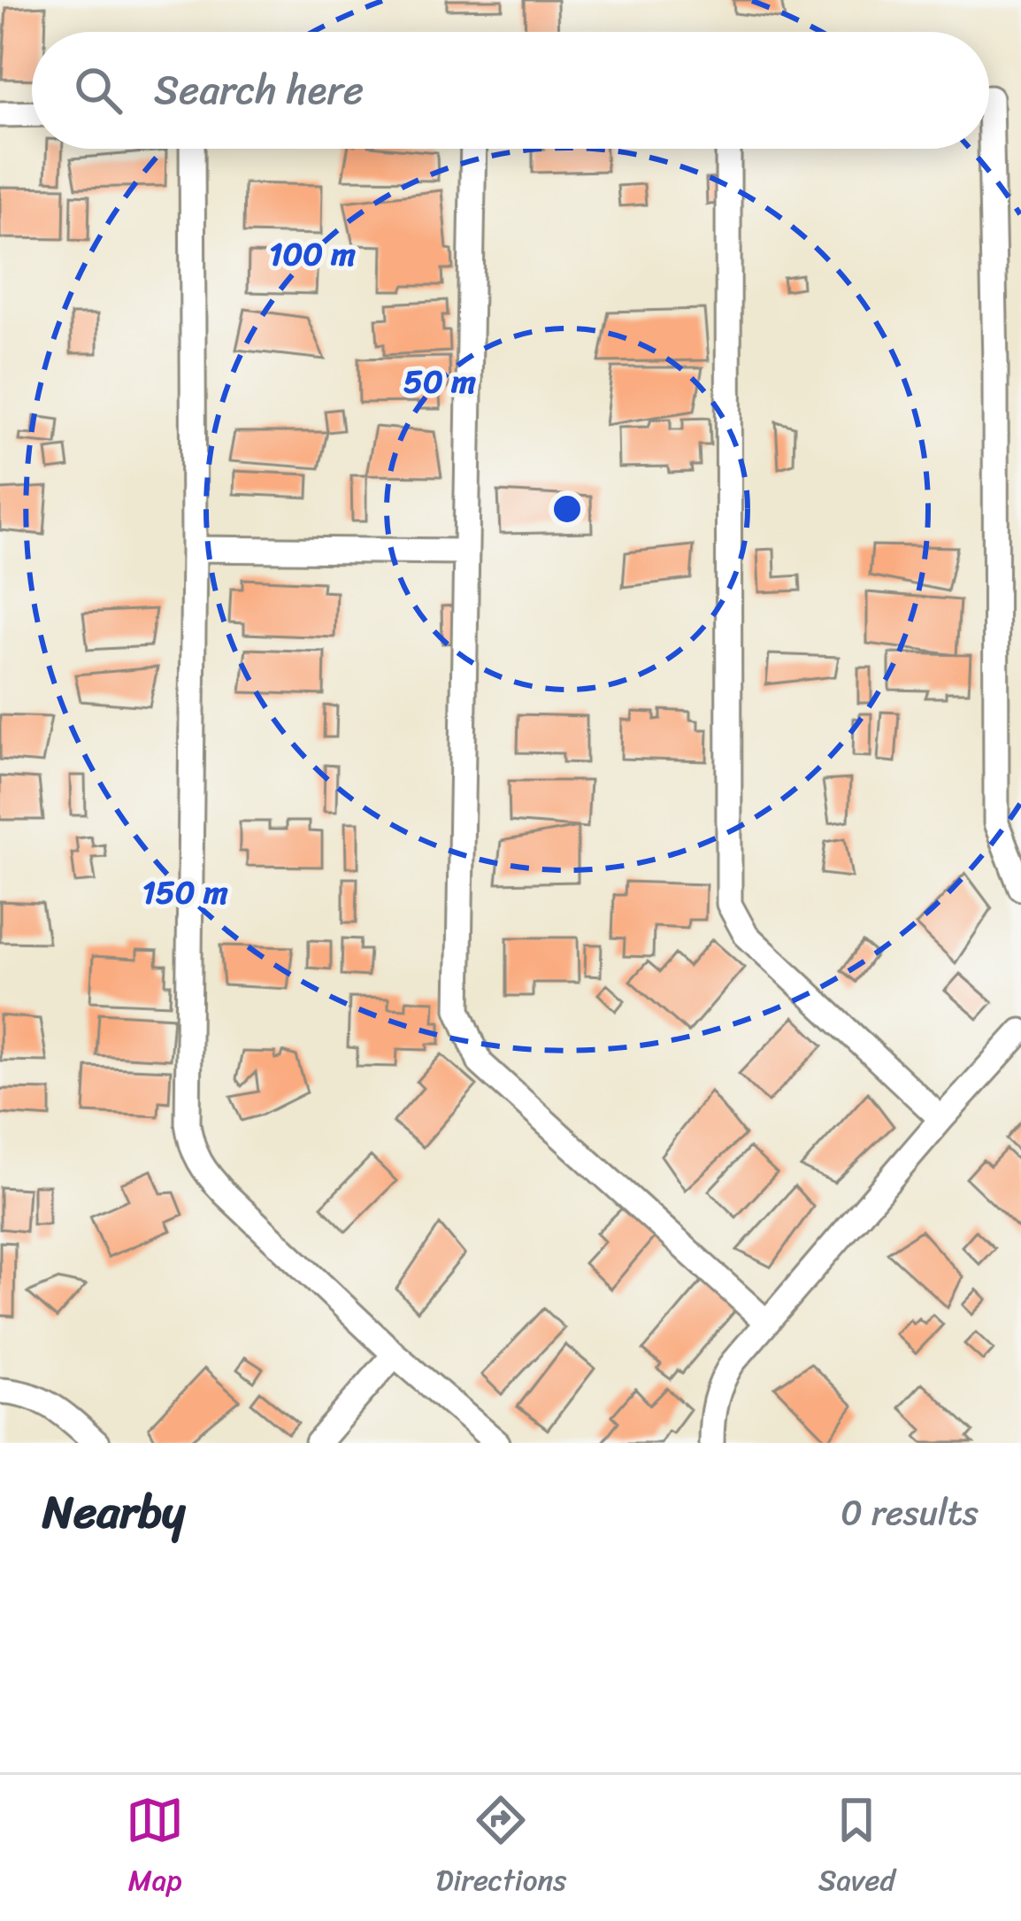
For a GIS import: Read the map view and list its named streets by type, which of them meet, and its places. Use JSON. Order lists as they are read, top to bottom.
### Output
{
  "page": {
    "search": "Search here",
    "heading": ["Nearby", "0 results"],
    "nav": ["Map", "Directions", "Saved"]
  },
  "rings": ["100 m", "50 m", "150 m"]
}
